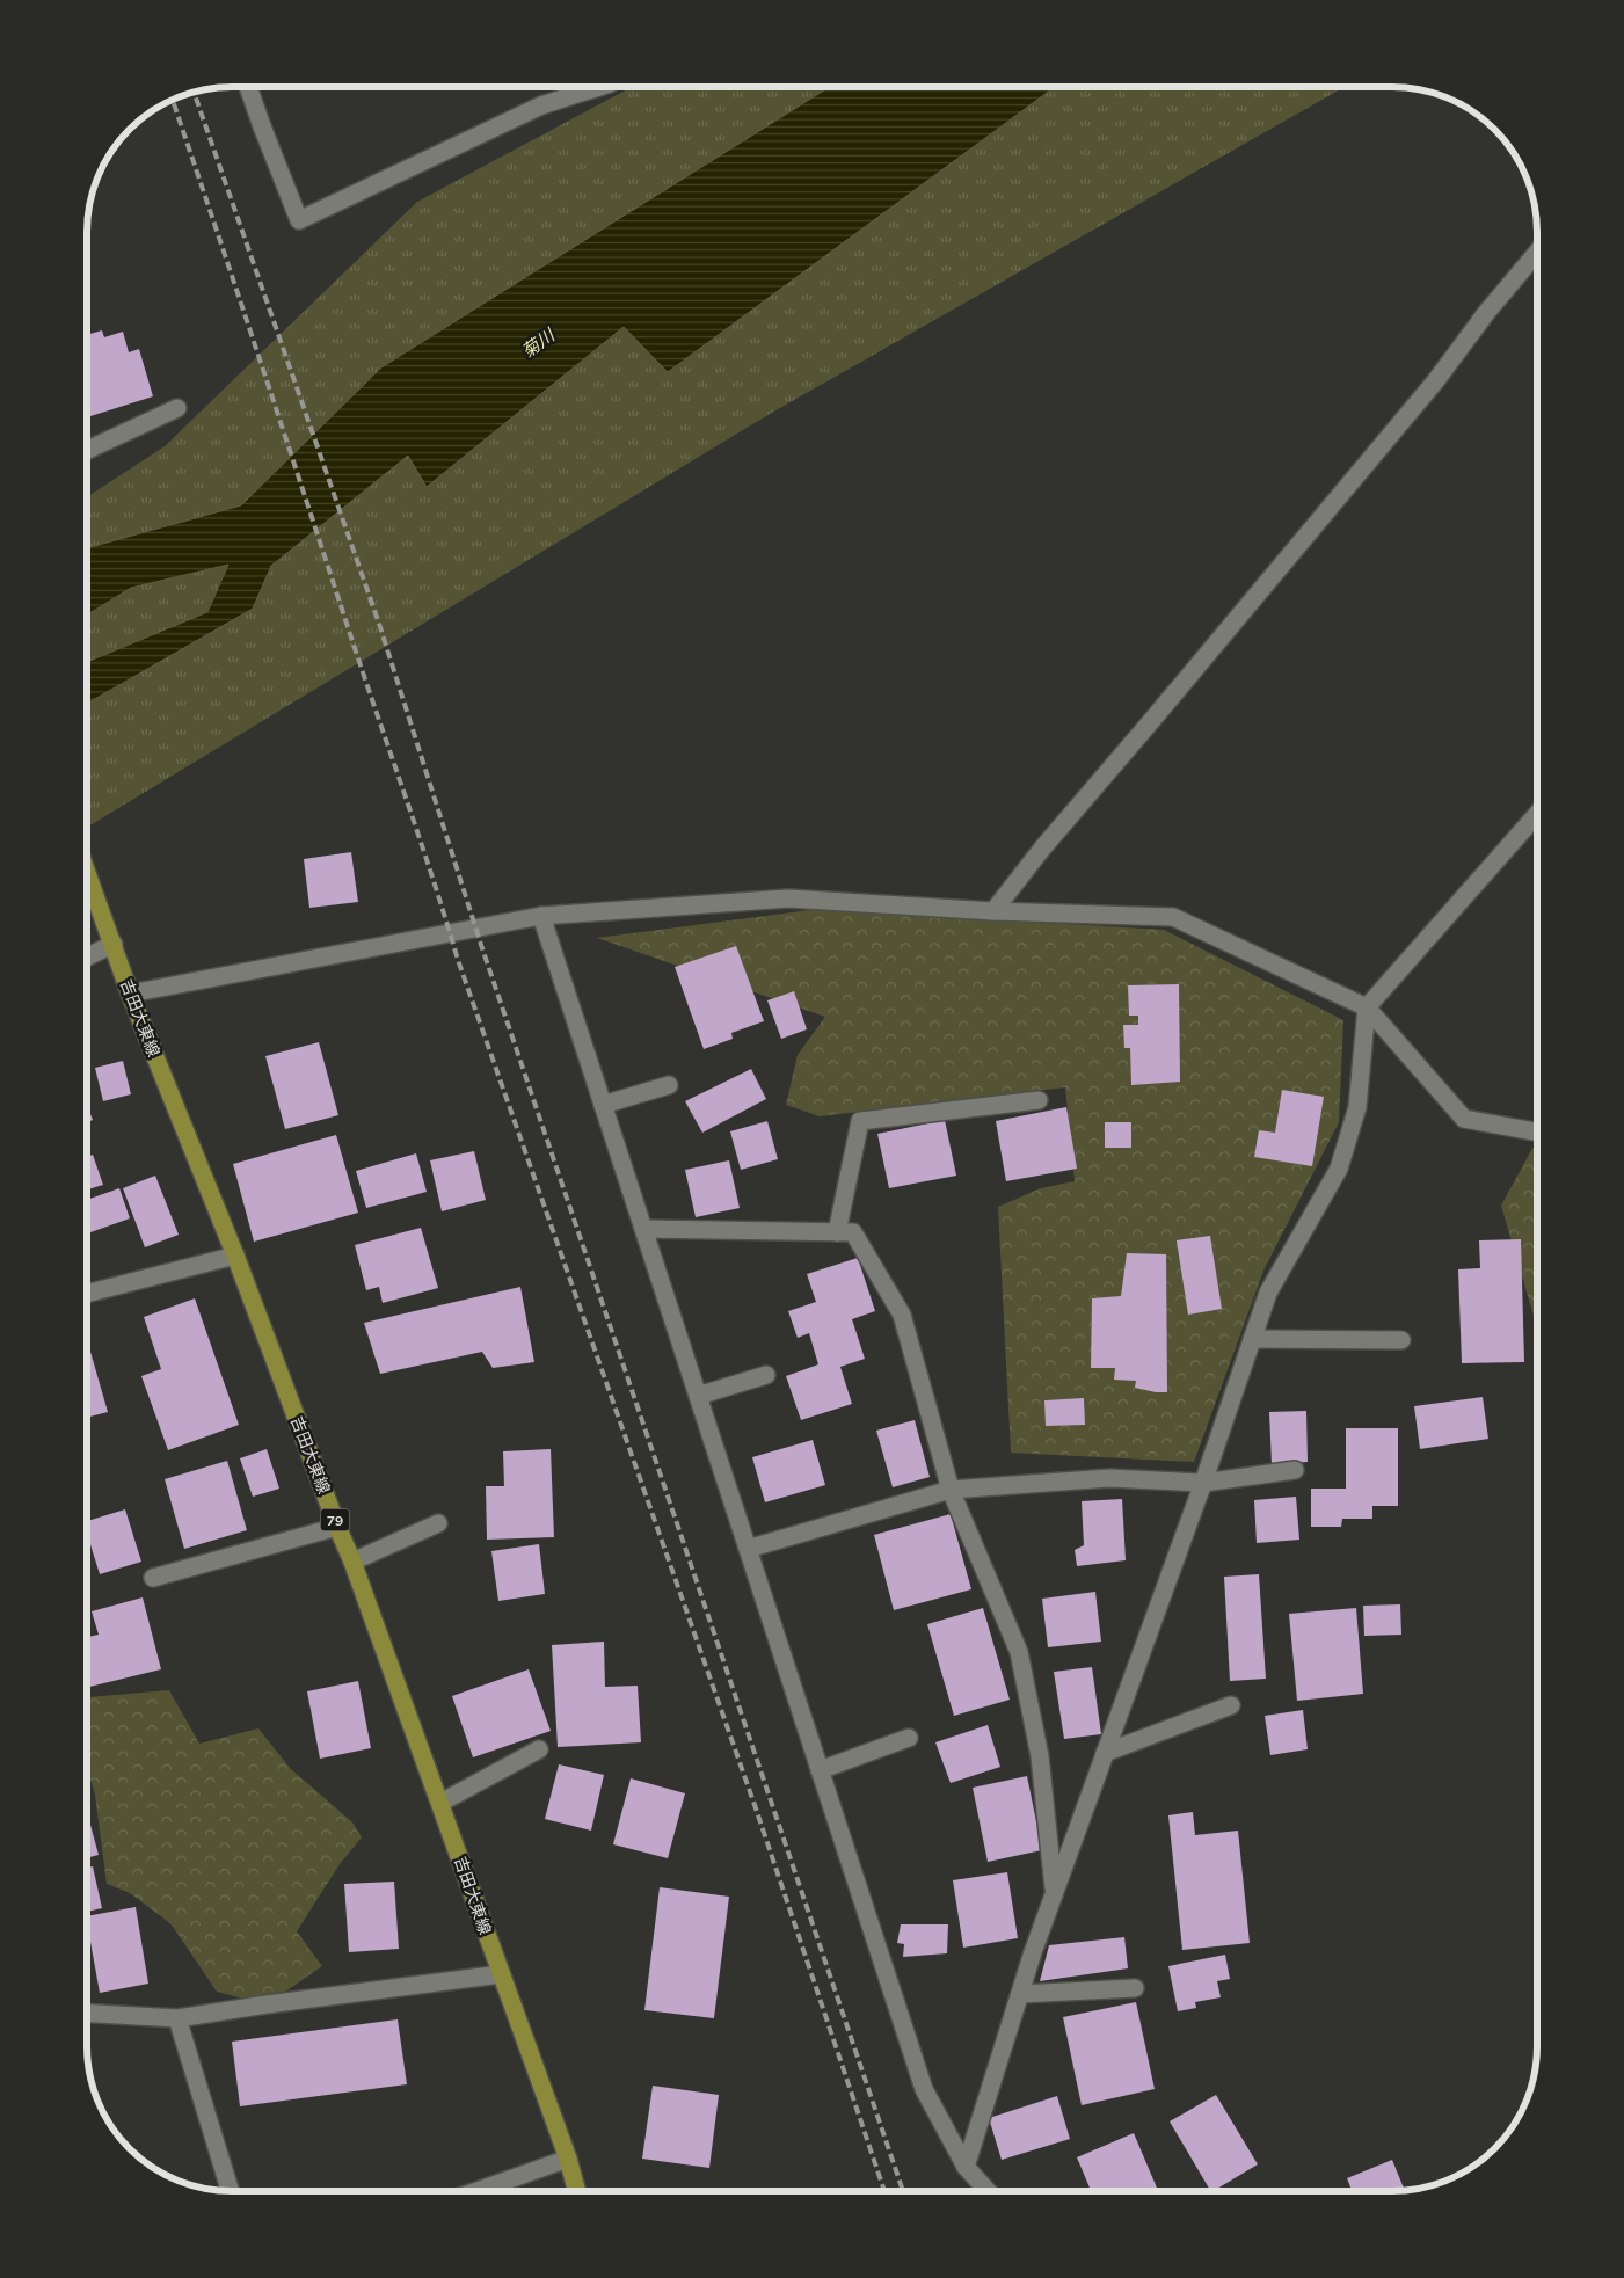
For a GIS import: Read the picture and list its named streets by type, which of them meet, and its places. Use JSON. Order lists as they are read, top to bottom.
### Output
{
  "streets": {
    "main road": ["吉田大東線", "79"]
  },
  "water": ["菊川"]
}
